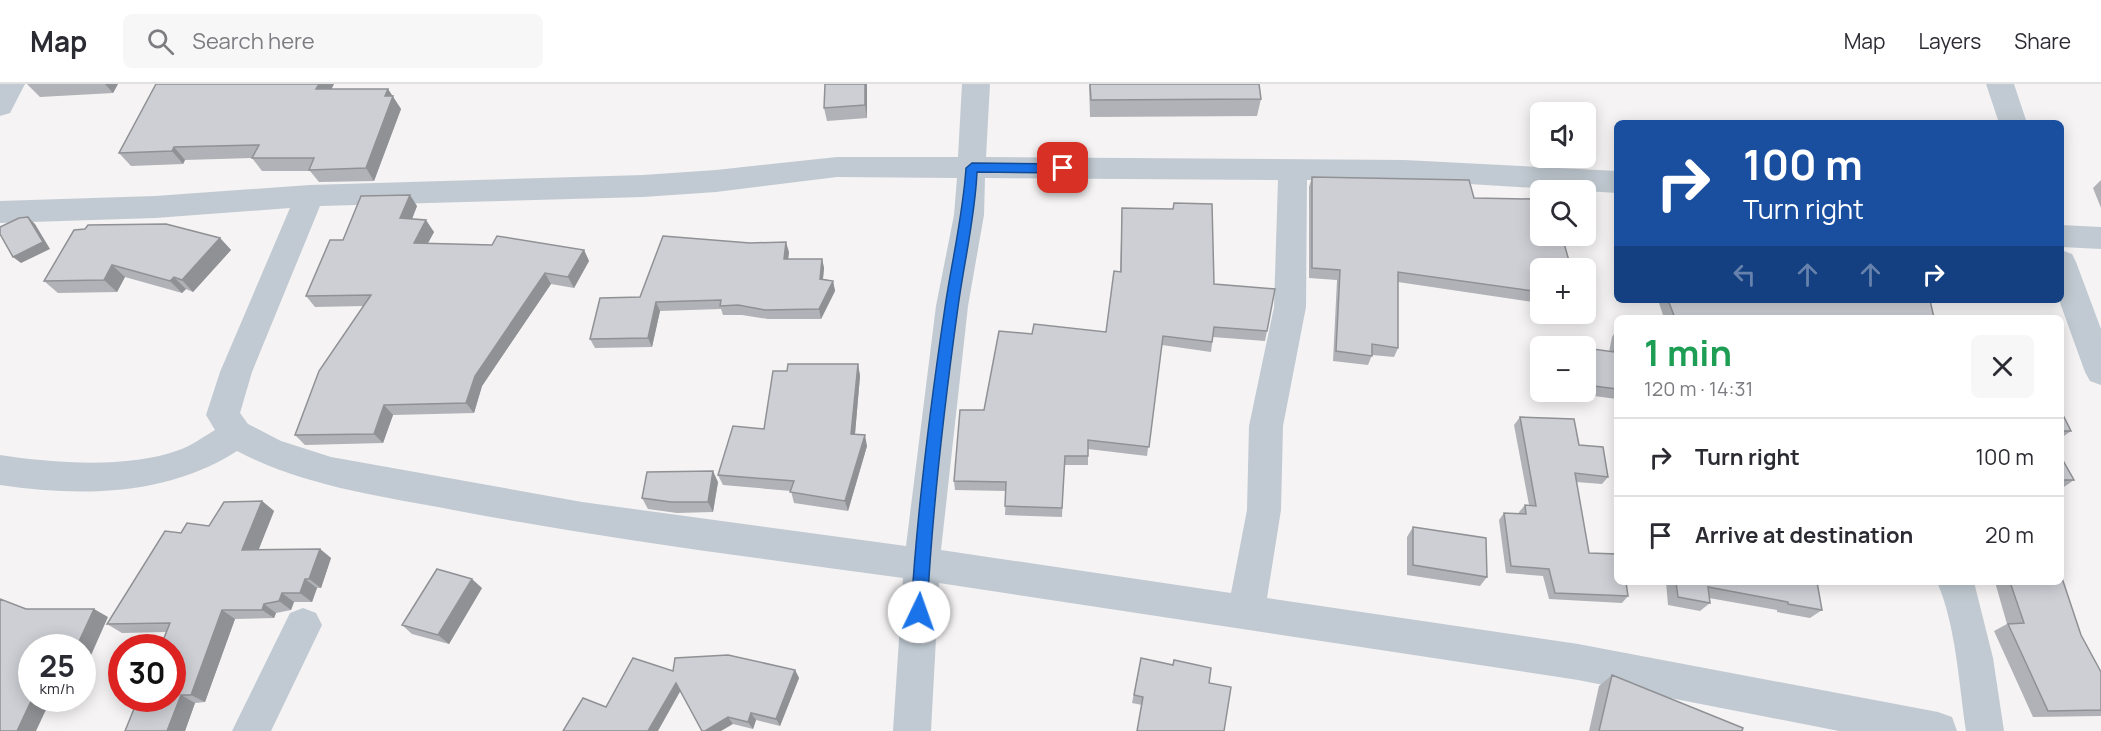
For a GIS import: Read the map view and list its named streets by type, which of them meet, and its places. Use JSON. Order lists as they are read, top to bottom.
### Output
{
  "page": {
    "header": "Map",
    "search": "Search here",
    "nav": ["Map", "Layers", "Share"],
    "map_buttons": ["+", "−"],
    "turn": ["100 m", "Turn right"],
    "heading": ["1 min", "120 m · 14:31"],
    "list": [
      {
        "name": "Turn right",
        "value": "100 m"
      },
      {
        "name": "Arrive at destination",
        "value": "20 m"
      }
    ],
    "speed": "25 km/h",
    "limit": "30"
  }
}
